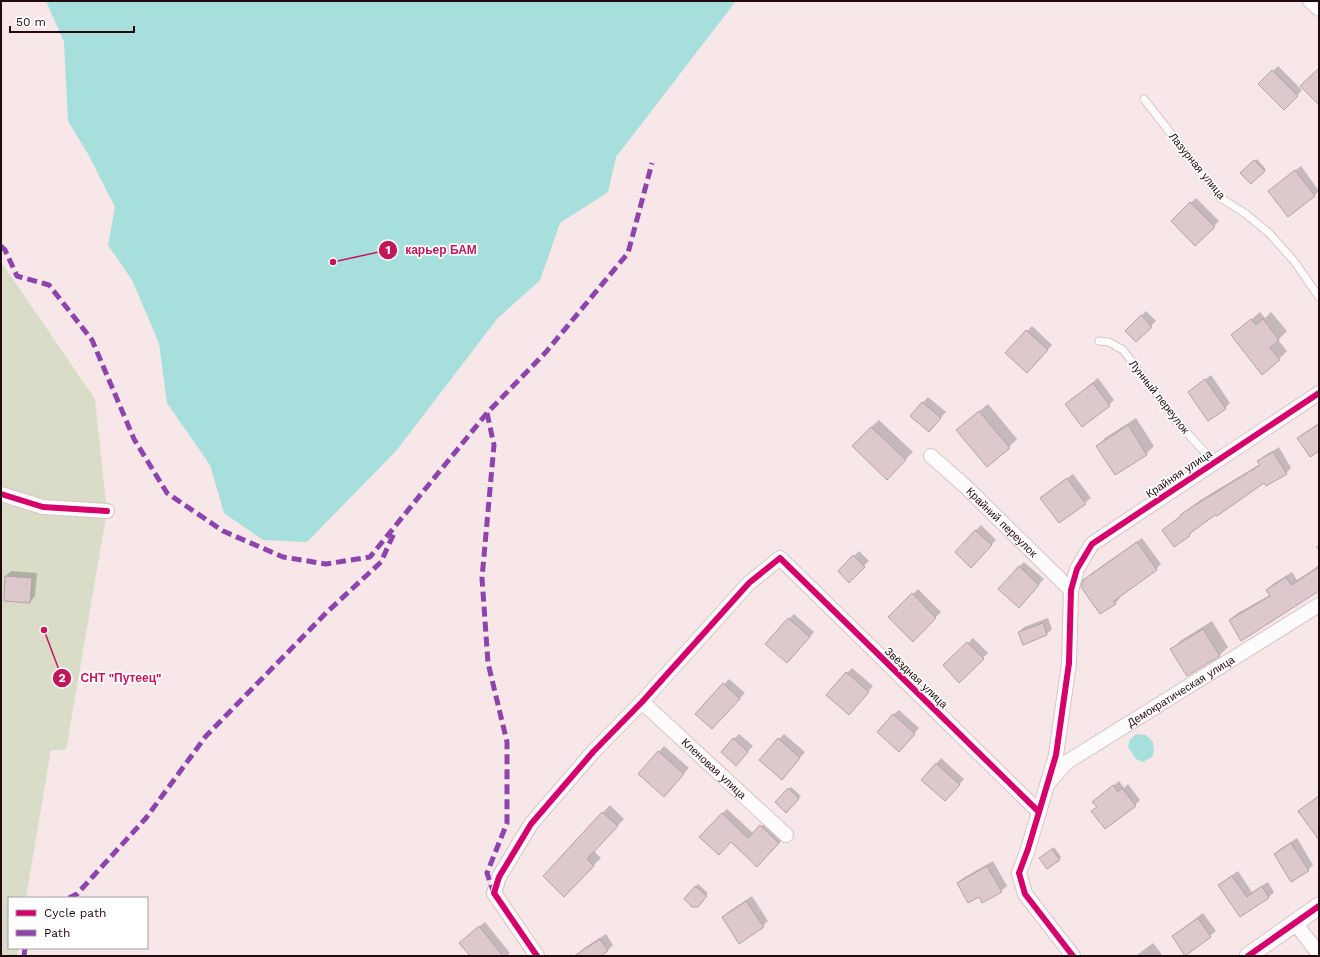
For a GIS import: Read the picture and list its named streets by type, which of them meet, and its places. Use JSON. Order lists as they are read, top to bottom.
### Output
{
  "streets": {
    "street": [
      "Крайняя улица",
      "Крайний переулок",
      "Звёздная улица",
      "Демократическая улица",
      "Кленовая улица"
    ],
    "lane": ["Лазурная улица", "Лунный переулок"]
  },
  "crossings": [
    ["Лунный переулок", "Крайняя улица"],
    ["Крайняя улица", "Крайний переулок"],
    ["Крайняя улица", "Звёздная улица"],
    ["Крайняя улица", "Демократическая улица"],
    ["Звёздная улица", "Кленовая улица"]
  ],
  "places": ["карьер БАМ", "СНТ \"Путеец\""],
  "legend": ["Cycle path", "Path"],
  "scale_bar": "50 m"
}
